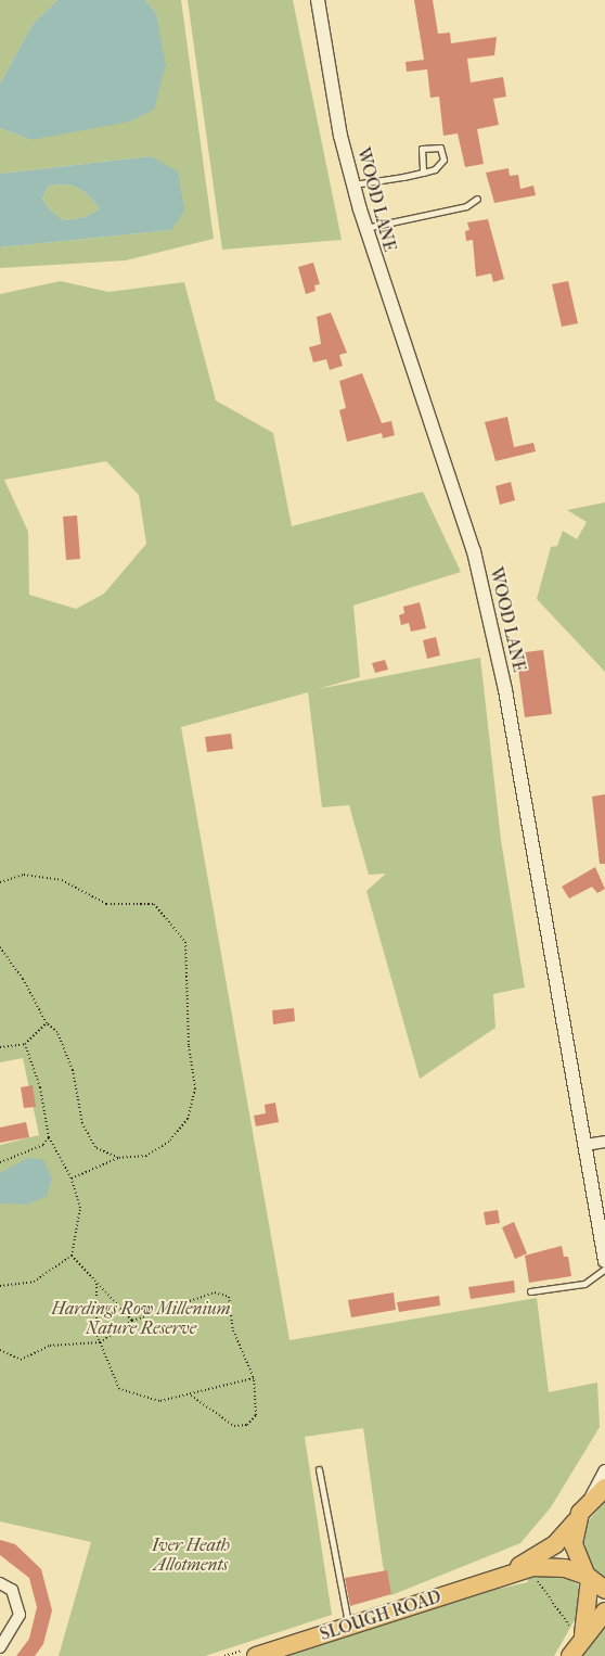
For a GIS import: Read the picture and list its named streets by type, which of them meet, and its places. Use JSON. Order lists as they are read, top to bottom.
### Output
{
  "streets": {
    "main road": ["SLOUGH ROAD"],
    "street": ["WOOD LANE"]
  },
  "parks": ["Hardings Row Millenium Nature Reserve", "Iver Heath Allotments"]
}
